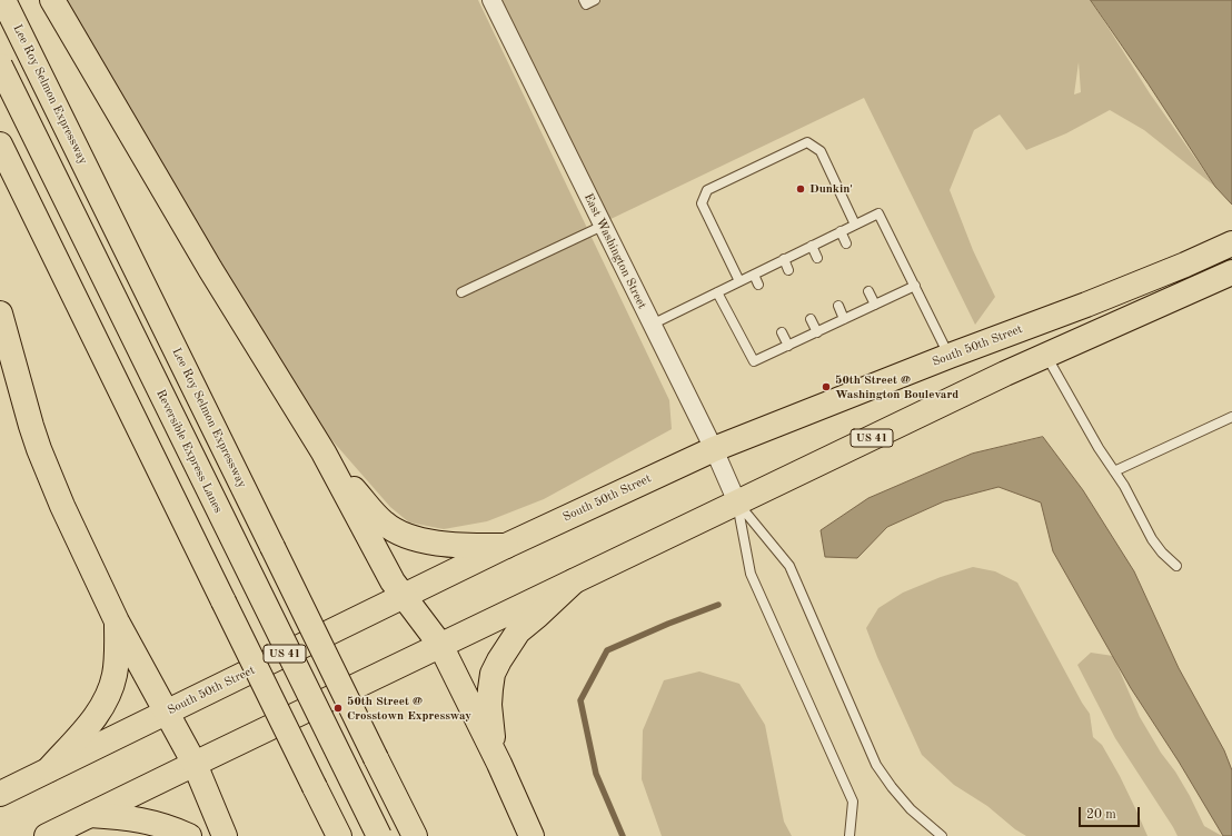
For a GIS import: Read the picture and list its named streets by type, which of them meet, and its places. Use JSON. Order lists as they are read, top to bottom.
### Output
{
  "streets": {
    "main road": [
      "Lee Roy Selmon Expressway",
      "South 50th Street",
      "US 41",
      "Reversible Express Lanes"
    ],
    "street": ["East Washington Street"]
  },
  "crossings": [
    ["East Washington Street", "South 50th Street"],
    ["East Washington Street", "US 41"]
  ],
  "places": ["Dunkin'", "50th Street @ Washington Boulevard", "50th Street @ Crosstown Expressway"],
  "scale_bar": "20 m"
}
